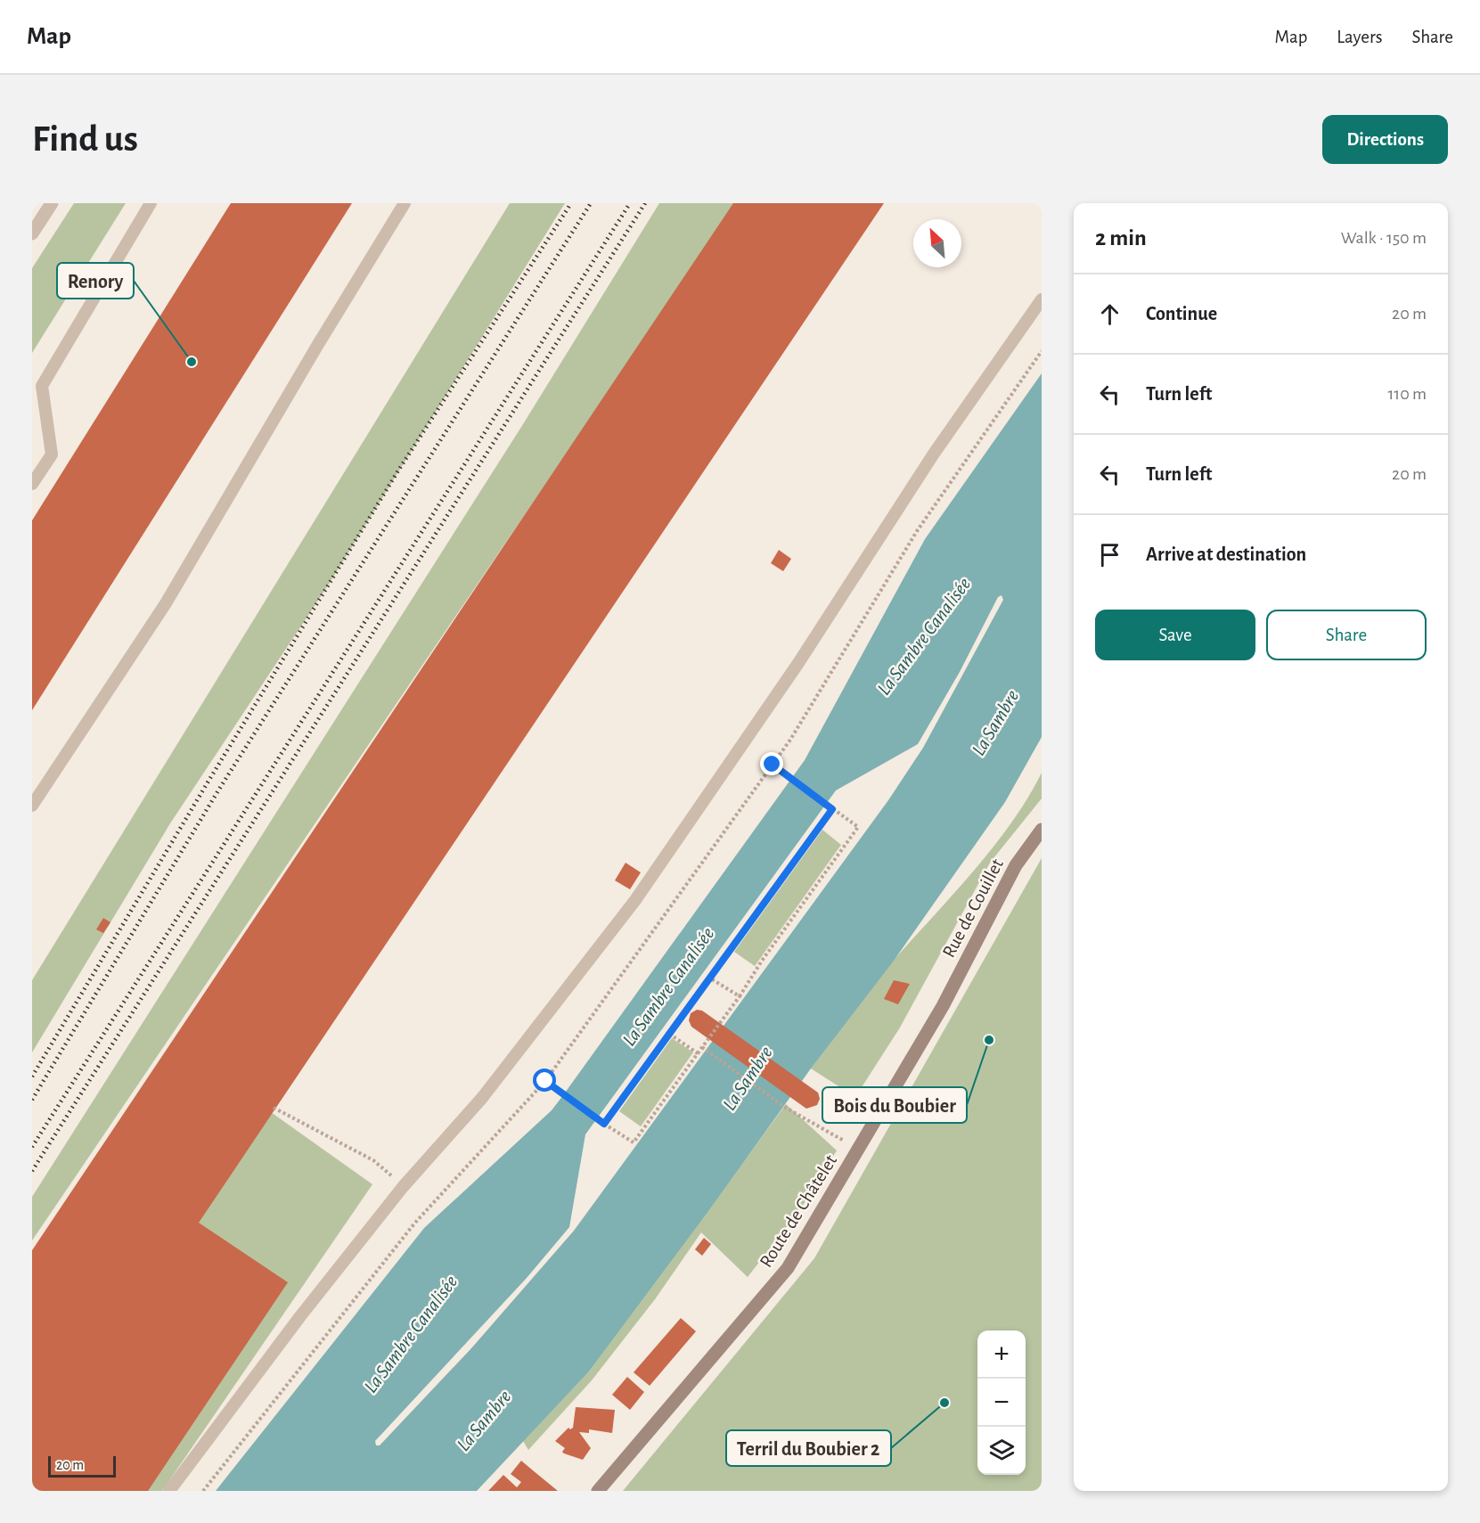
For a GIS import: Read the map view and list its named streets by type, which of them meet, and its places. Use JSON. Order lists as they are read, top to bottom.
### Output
{
  "streets": {
    "main road": ["Rue de Couillet", "Route de Châtelet"]
  },
  "crossings": [
    ["Rue de Couillet", "Route de Châtelet"]
  ],
  "water": ["La Sambre Canalisée", "La Sambre"],
  "places": ["Renory", "Bois du Boubier", "Terril du Boubier 2"],
  "scale_bar": "20 m",
  "north": "top left",
  "page": {
    "header": "Map",
    "nav": ["Map", "Layers", "Share"],
    "buttons": [
      "Directions",
      ["Save", "Share"]
    ],
    "title": "Find us",
    "heading": ["2 min", "Walk · 150 m"],
    "list": [
      ["Continue", "20 m"],
      ["Turn left", "110 m"],
      ["Turn left", "20 m"],
      "Arrive at destination"
    ],
    "map_buttons": ["+", "−"],
    "scale": "20 m"
  }
}
